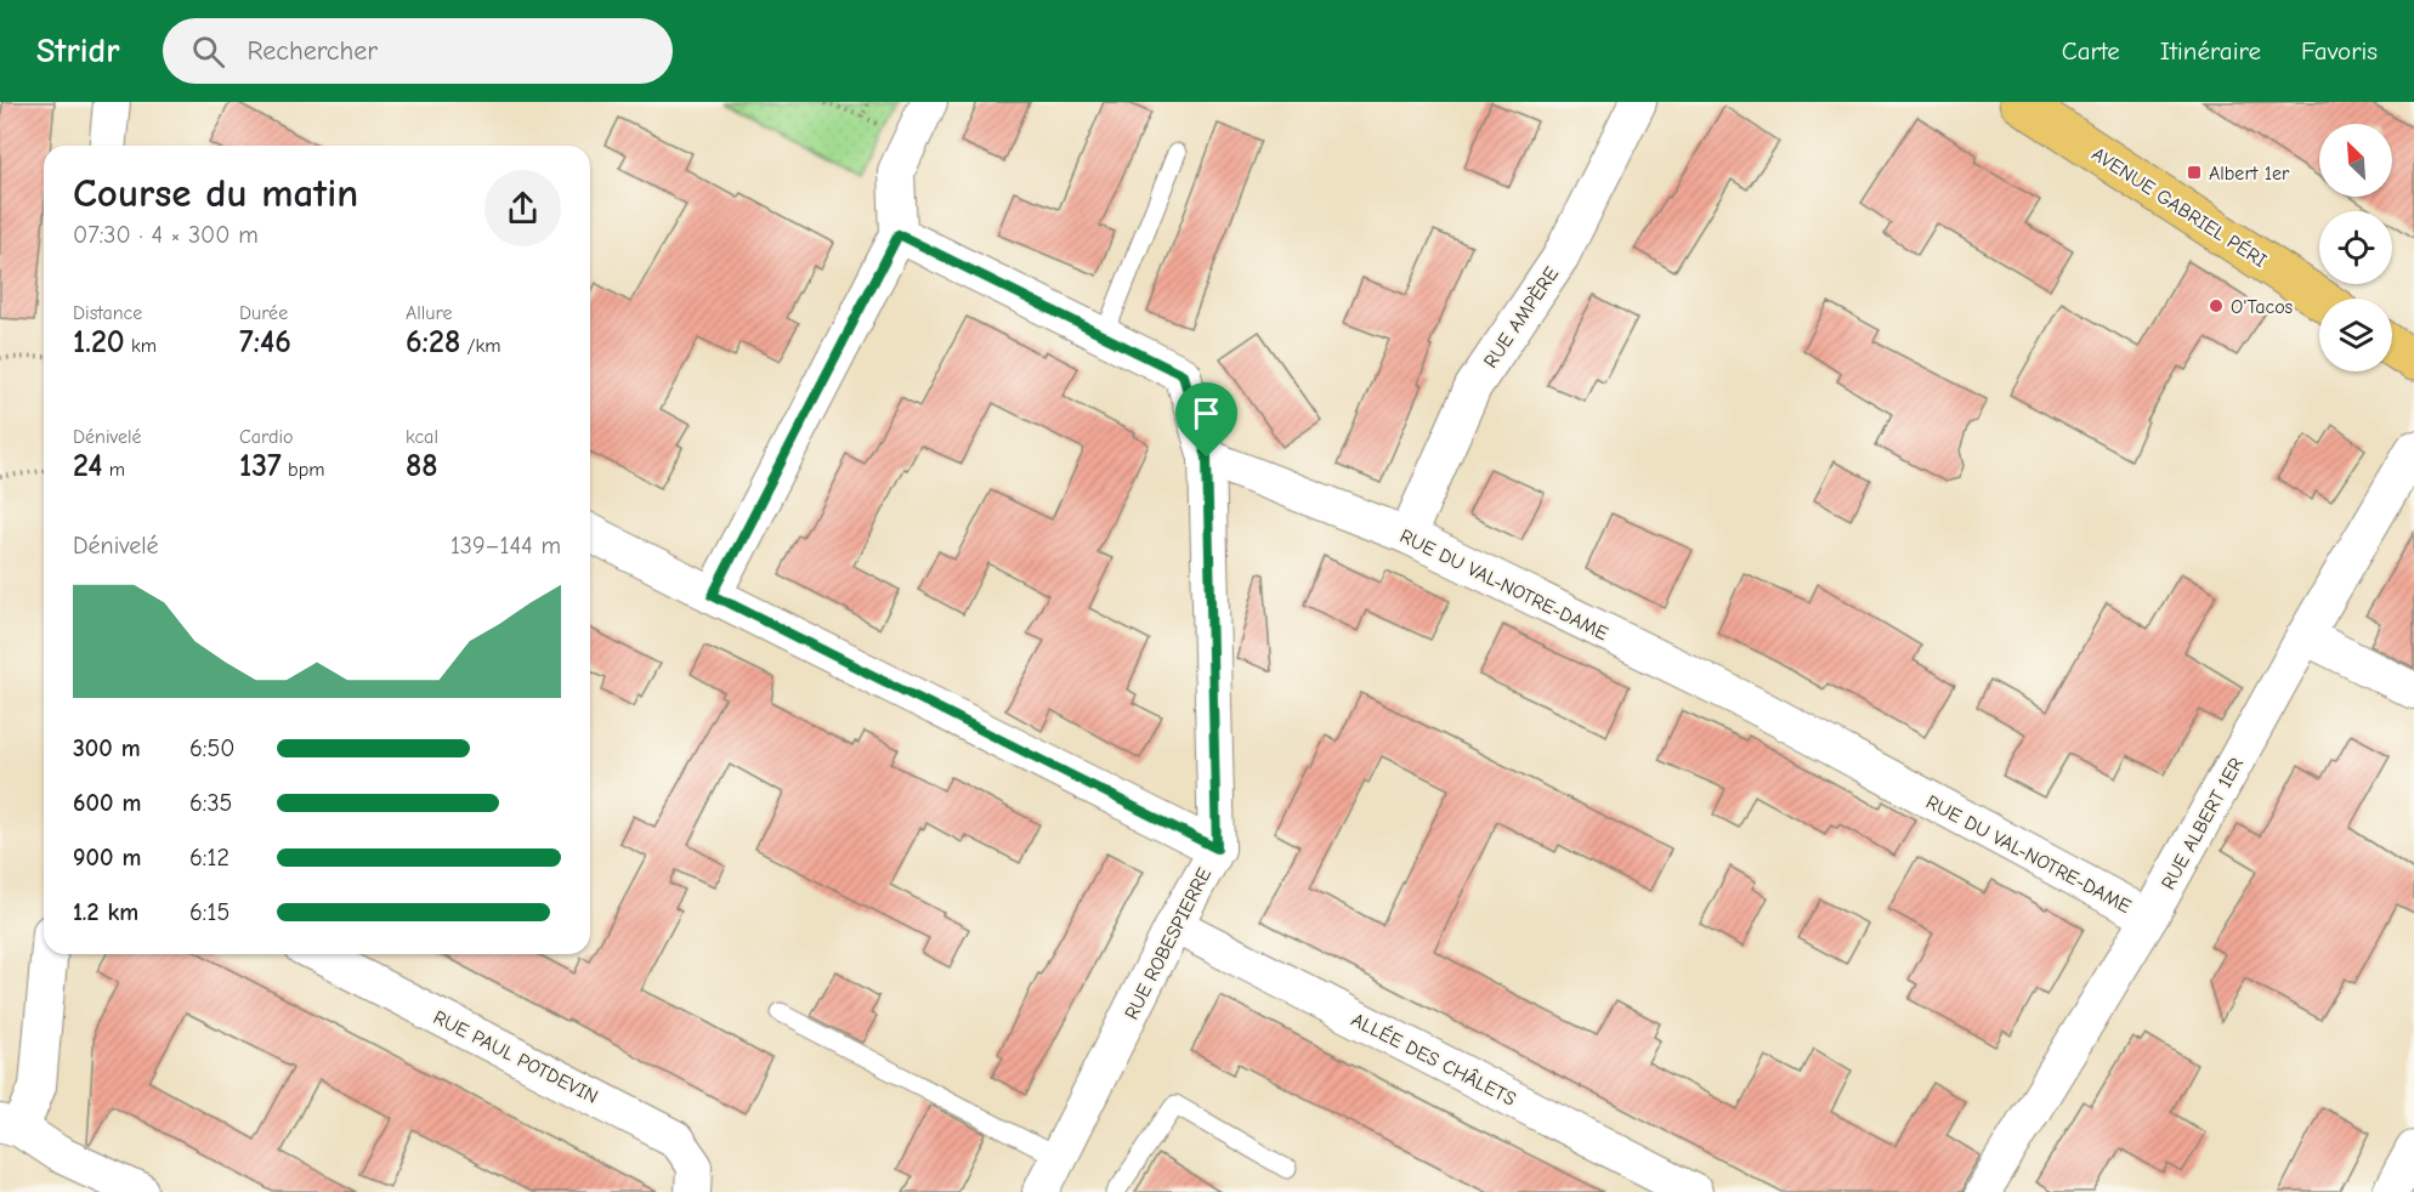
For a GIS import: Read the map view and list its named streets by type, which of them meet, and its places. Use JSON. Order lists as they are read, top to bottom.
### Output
{
  "streets": {
    "main road": ["AVENUE GABRIEL PÉRI"],
    "street": [
      "RUE AMPÈRE",
      "RUE DU VAL-NOTRE-DAME",
      "RUE ALBERT 1ER",
      "RUE ROBESPIERRE",
      "RUE PAUL POTDEVIN",
      "ALLÉE DES CHÂLETS"
    ]
  },
  "crossings": [
    ["RUE AMPÈRE", "RUE DU VAL-NOTRE-DAME"],
    ["RUE DU VAL-NOTRE-DAME", "RUE ALBERT 1ER"],
    ["RUE DU VAL-NOTRE-DAME", "RUE ROBESPIERRE"],
    ["RUE ROBESPIERRE", "ALLÉE DES CHÂLETS"]
  ],
  "places": {
    "transit": ["Albert 1er"],
    "other": ["O'Tacos"]
  },
  "north": "top left",
  "page": {
    "header": "Stridr",
    "search": "Rechercher",
    "nav": ["Carte", "Itinéraire", "Favoris"],
    "heading": ["Course du matin", "07:30 · 4 × 300 m"],
    "stats": [
      ["Distance", "1.20 km"],
      ["Durée", "7:46"],
      ["Allure", "6:28 /km"],
      ["Dénivelé", "24 m"],
      ["Cardio", "137 bpm"],
      ["kcal", "88"]
    ],
    "chart": ["Dénivelé", "139–144 m"],
    "list": [
      {
        "name": "300 m",
        "note": "6:50"
      },
      {
        "name": "600 m",
        "note": "6:35"
      },
      {
        "name": "900 m",
        "note": "6:12"
      },
      {
        "name": "1.2 km",
        "note": "6:15"
      }
    ]
  }
}
